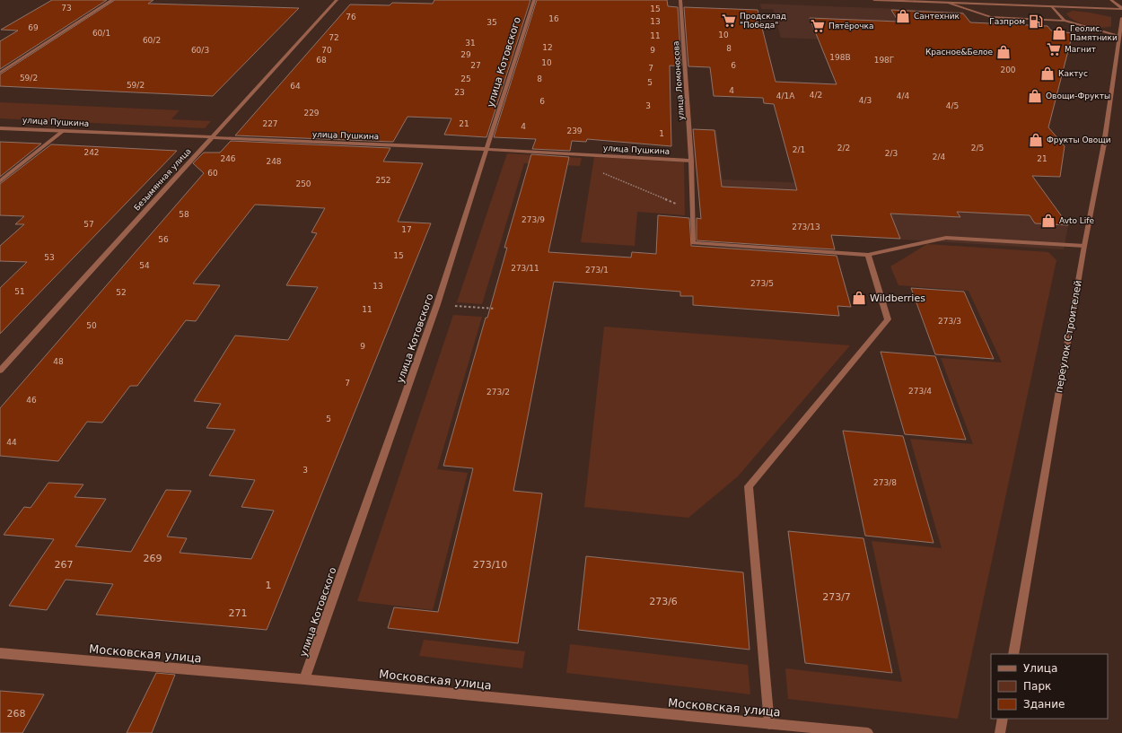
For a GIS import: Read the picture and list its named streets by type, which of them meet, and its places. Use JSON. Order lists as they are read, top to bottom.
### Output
{
  "streets": {
    "street": [
      "улица Котовского",
      "улица Ломоносова",
      "улица Пушкина",
      "Безымянная улица",
      "переулок Строителей",
      "Московская улица"
    ]
  },
  "crossings": [
    ["улица Котовского", "улица Пушкина"],
    ["улица Котовского", "Московская улица"],
    ["улица Ломоносова", "улица Пушкина"],
    ["улица Пушкина", "Безымянная улица"]
  ],
  "places": {
    "shop": [
      "Сантехник",
      "Геолис. Памятники",
      "Красное&Белое",
      "Кактус",
      "Овощи-Фрукты",
      "Фрукты Овощи",
      "Avto Life",
      "Wildberries"
    ],
    "supermarket": ["Продсклад \"Победа\"", "Пятёрочка", "Магнит"],
    "fuel station": ["Газпром"]
  },
  "house_numbers": [
    "73",
    "15",
    "76",
    "16",
    "13",
    "35",
    "69",
    "60/1",
    "10",
    "11",
    "72",
    "60/2",
    "31",
    "12",
    "8",
    "60/3",
    "70",
    "9",
    "29",
    "198В",
    "68",
    "198Г",
    "10",
    "27",
    "6",
    "7",
    "200",
    "59/2",
    "25",
    "8",
    "5",
    "59/2",
    "64",
    "4",
    "23",
    "4/2",
    "4/1А",
    "4/4",
    "4/3",
    "6",
    "3",
    "4/5",
    "229",
    "227",
    "21",
    "4",
    "239",
    "1",
    "2/2",
    "2/5",
    "2/1",
    "242",
    "2/3",
    "2/4",
    "246",
    "21",
    "248",
    "60",
    "252",
    "250",
    "58",
    "273/9",
    "57",
    "273/13",
    "17",
    "56",
    "15",
    "53",
    "54",
    "273/11",
    "273/1",
    "273/5",
    "13",
    "51",
    "52",
    "11",
    "273/3",
    "50",
    "9",
    "48",
    "7",
    "273/4",
    "273/2",
    "46",
    "5",
    "44",
    "3",
    "273/8",
    "269",
    "267",
    "273/10",
    "1",
    "273/7",
    "273/6",
    "271",
    "268"
  ],
  "legend": ["Улица", "Парк", "Здание"]
}
